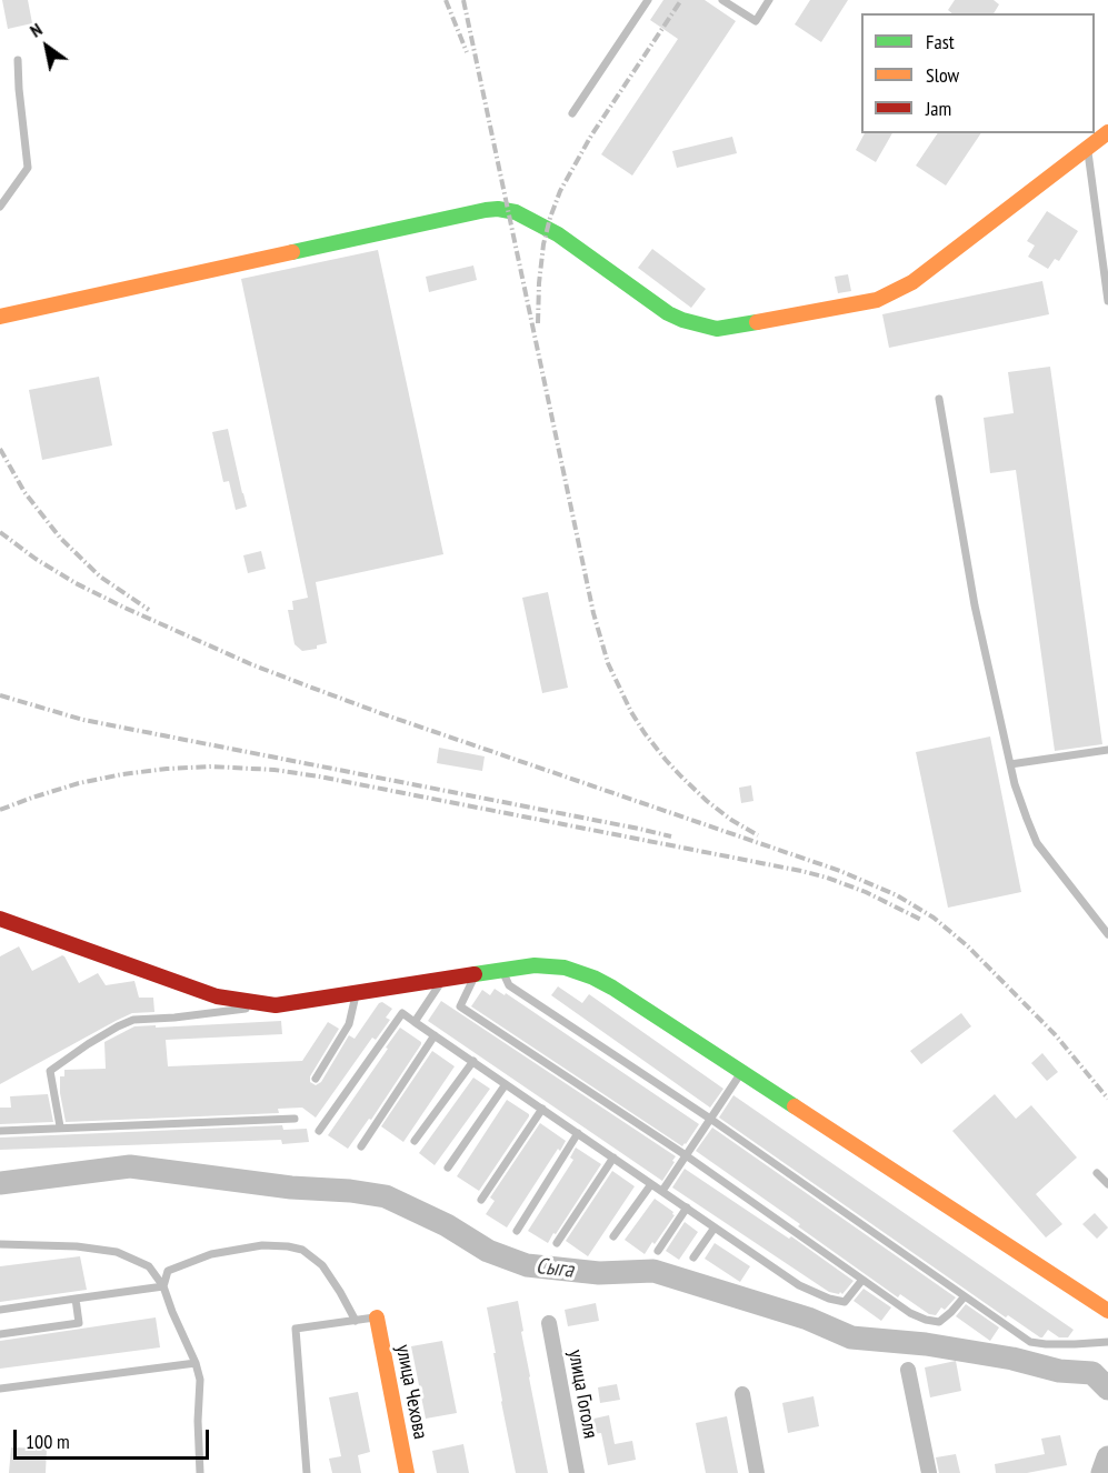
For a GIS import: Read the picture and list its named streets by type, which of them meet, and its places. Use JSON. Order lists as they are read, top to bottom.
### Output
{
  "streets": {
    "street": ["улица Чехова", "улица Гоголя"]
  },
  "water": ["Сыга"],
  "legend": ["Fast", "Slow", "Jam"],
  "scale_bar": "100 m",
  "north": "top left"
}
